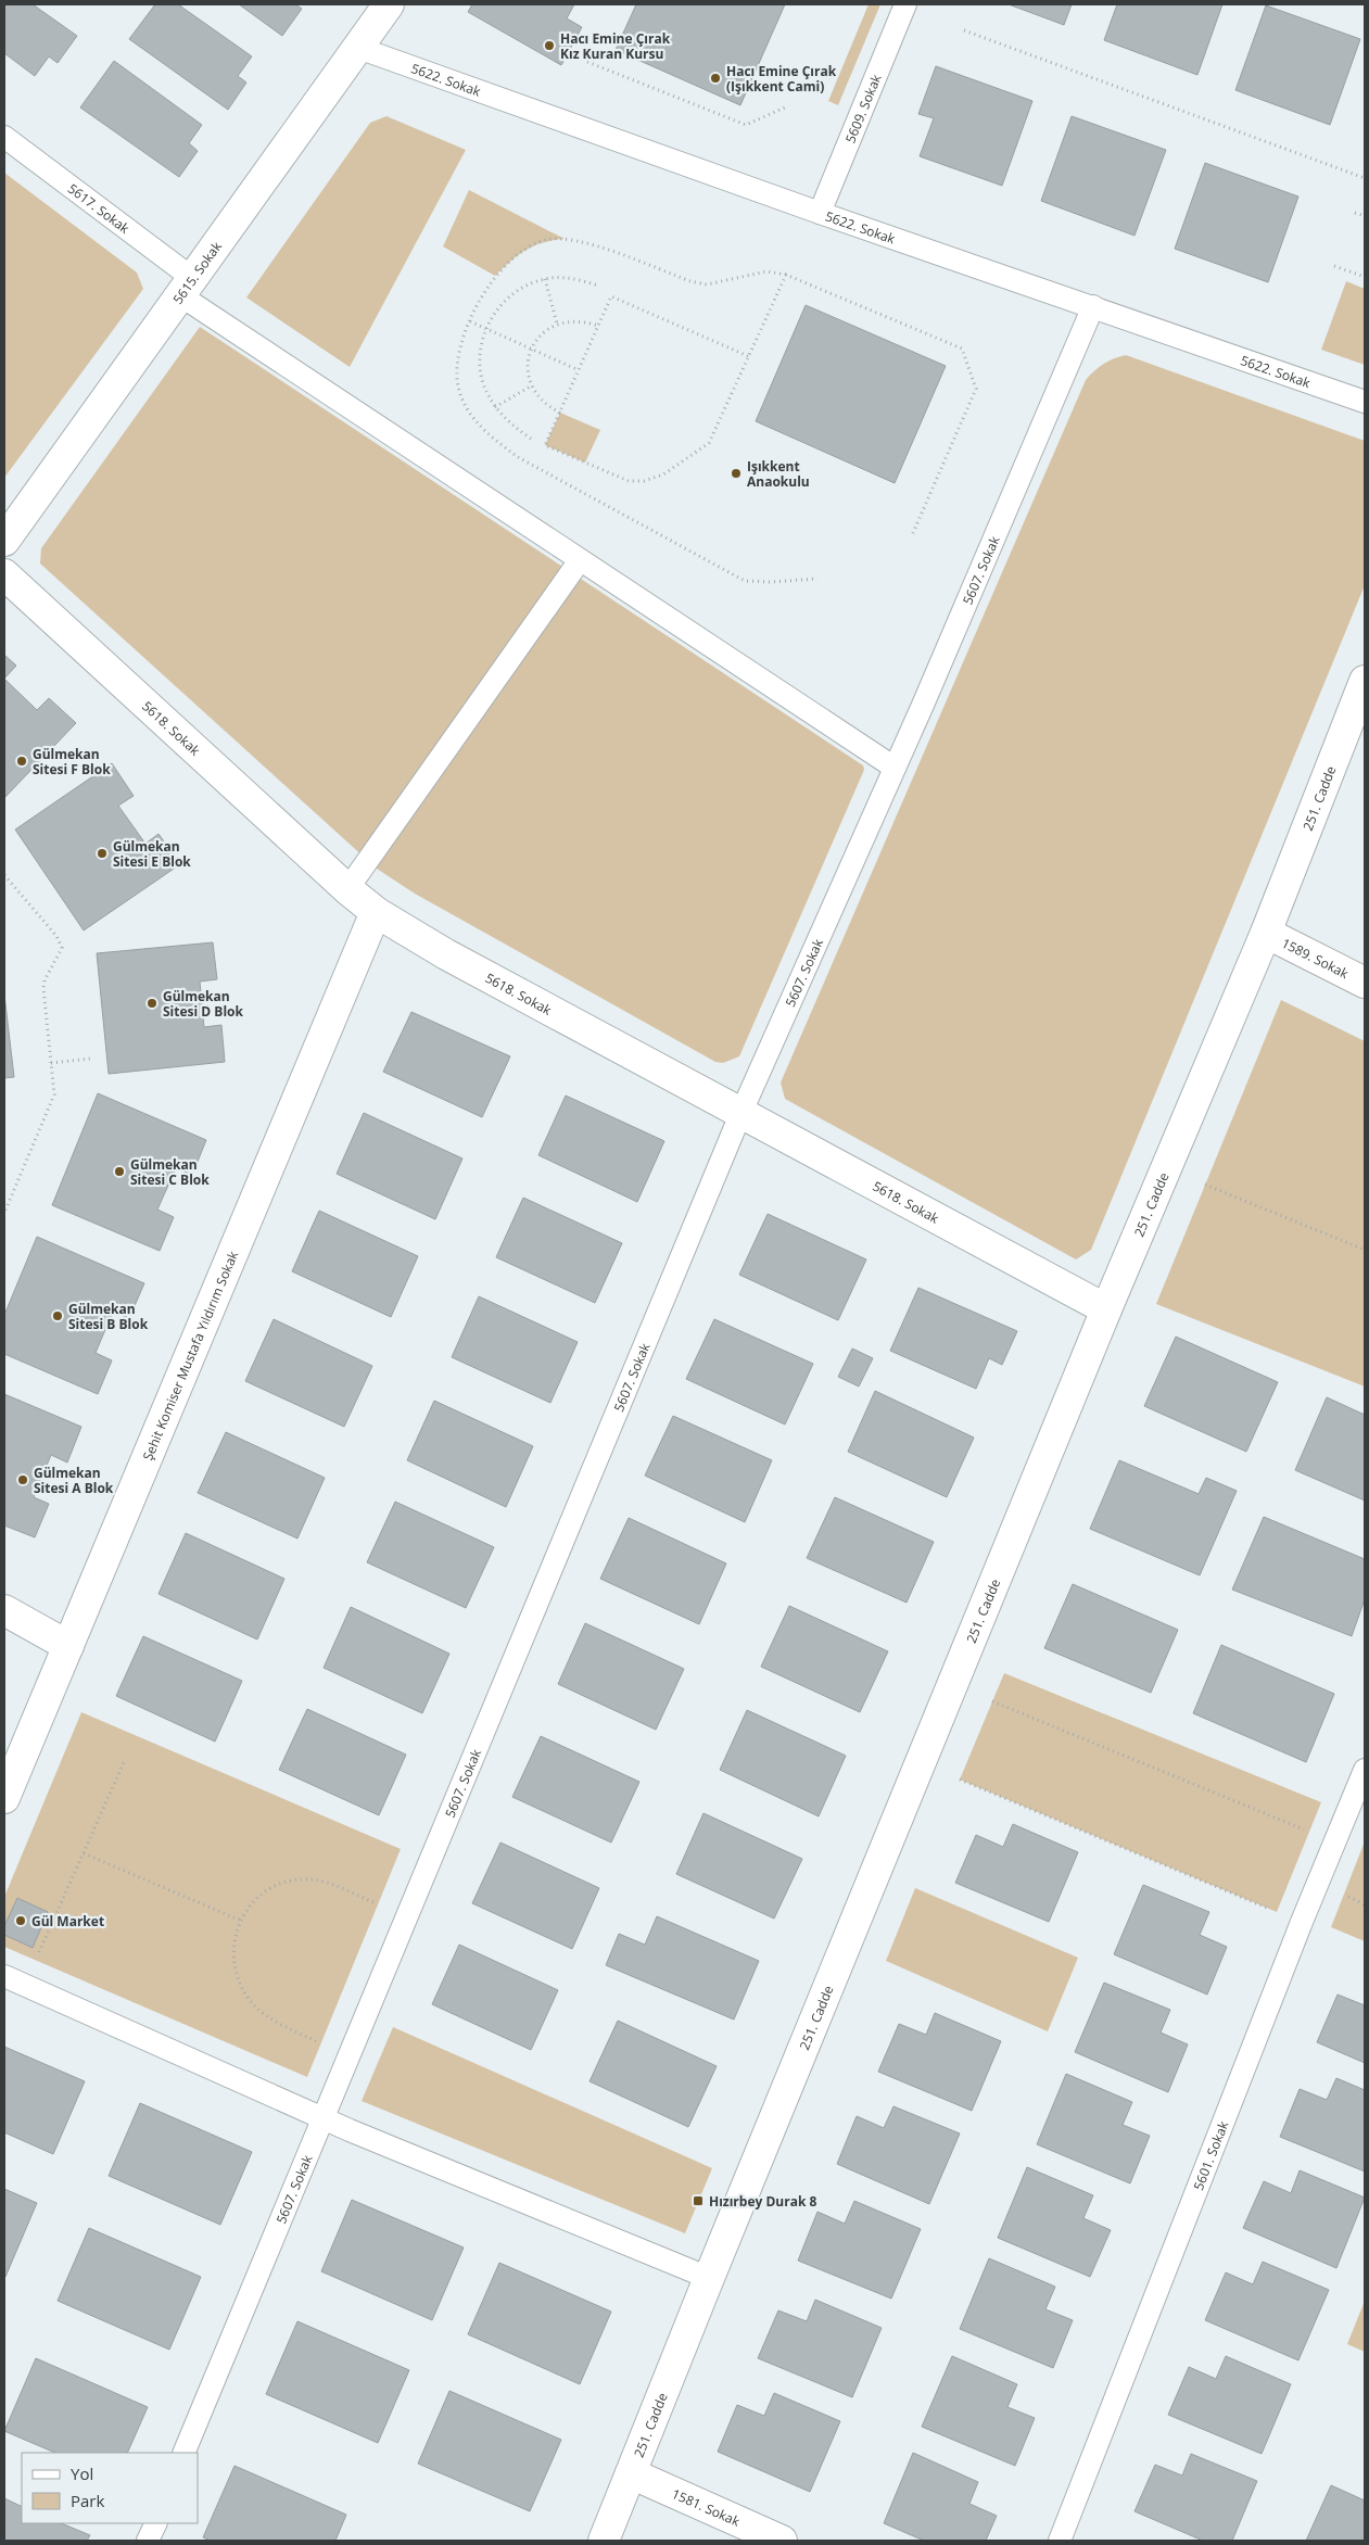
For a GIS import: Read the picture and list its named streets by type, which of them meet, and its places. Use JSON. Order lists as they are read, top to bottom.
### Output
{
  "streets": {
    "street": [
      "5615. Sokak",
      "5618. Sokak",
      "251. Cadde",
      "1589. Sokak",
      "Şehit Komiser Mustafa Yıldırım Sokak",
      "1581. Sokak"
    ],
    "lane": [
      "5622. Sokak",
      "5609. Sokak",
      "5617. Sokak",
      "5607. Sokak",
      "5601. Sokak"
    ]
  },
  "crossings": [
    ["5622. Sokak", "5609. Sokak"],
    ["5622. Sokak", "5615. Sokak"],
    ["5622. Sokak", "5607. Sokak"],
    ["5617. Sokak", "5615. Sokak"],
    ["5617. Sokak", "5607. Sokak"],
    ["5607. Sokak", "5618. Sokak"],
    ["5618. Sokak", "251. Cadde"],
    ["5618. Sokak", "Şehit Komiser Mustafa Yıldırım Sokak"],
    ["251. Cadde", "1589. Sokak"],
    ["251. Cadde", "1581. Sokak"]
  ],
  "places": {
    "other": [
      "Hacı Emine Çırak Kız Kuran Kursu",
      "Hacı Emine Çırak (Işıkkent Cami)",
      "Işıkkent Anaokulu",
      "Gülmekan Sitesi F Blok",
      "Gülmekan Sitesi E Blok",
      "Gülmekan Sitesi D Blok",
      "Gülmekan Sitesi C Blok",
      "Gülmekan Sitesi B Blok",
      "Gülmekan Sitesi A Blok",
      "Gül Market"
    ],
    "transit": ["Hızırbey Durak 8"]
  },
  "legend": ["Yol", "Park"]
}
